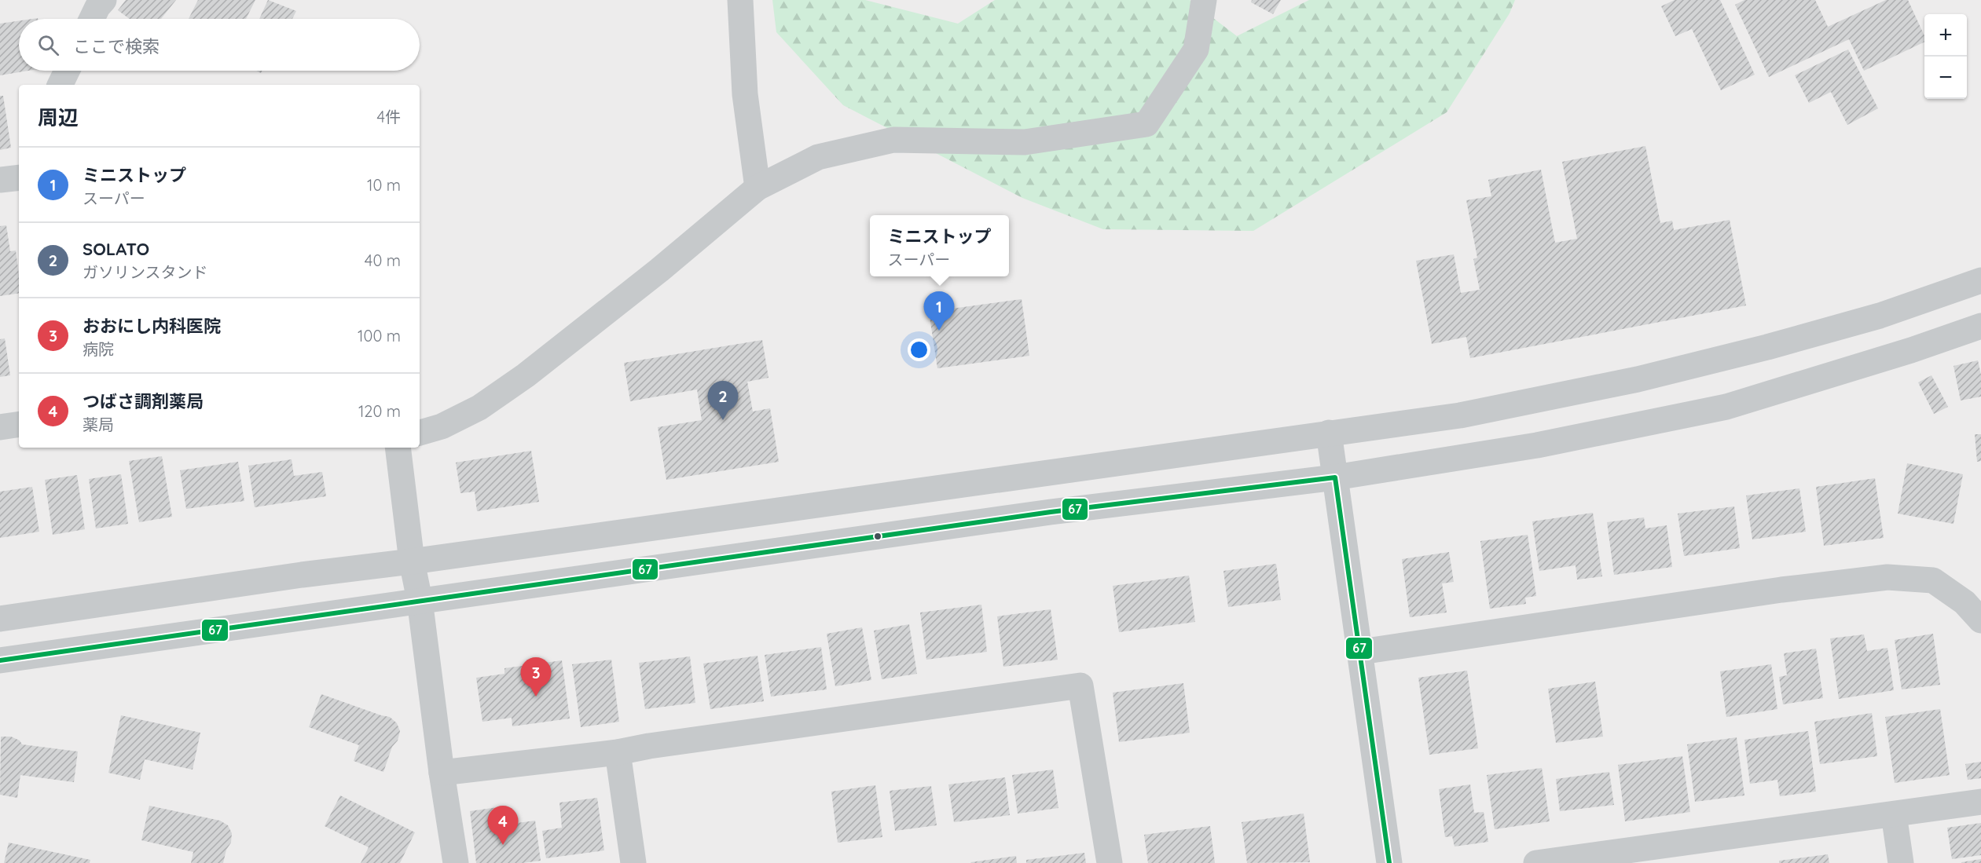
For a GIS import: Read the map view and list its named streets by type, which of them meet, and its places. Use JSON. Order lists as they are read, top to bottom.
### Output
{
  "lines": ["transit line 67"],
  "page": {
    "map_buttons": ["+", "−"],
    "search": "ここで検索",
    "heading": ["周辺", "4件"],
    "list": [
      {
        "mark": "1",
        "name": "ミニストップ",
        "note": "スーパー",
        "value": "10 m"
      },
      {
        "mark": "2",
        "name": "SOLATO",
        "note": "ガソリンスタンド",
        "value": "40 m"
      },
      {
        "mark": "3",
        "name": "おおにし内科医院",
        "note": "病院",
        "value": "100 m"
      },
      {
        "mark": "4",
        "name": "つばさ調剤薬局",
        "note": "薬局",
        "value": "120 m"
      }
    ],
    "popup": ["ミニストップ", "スーパー"],
    "pins": [
      "1",
      "2",
      "3",
      "4"
    ]
  }
}
